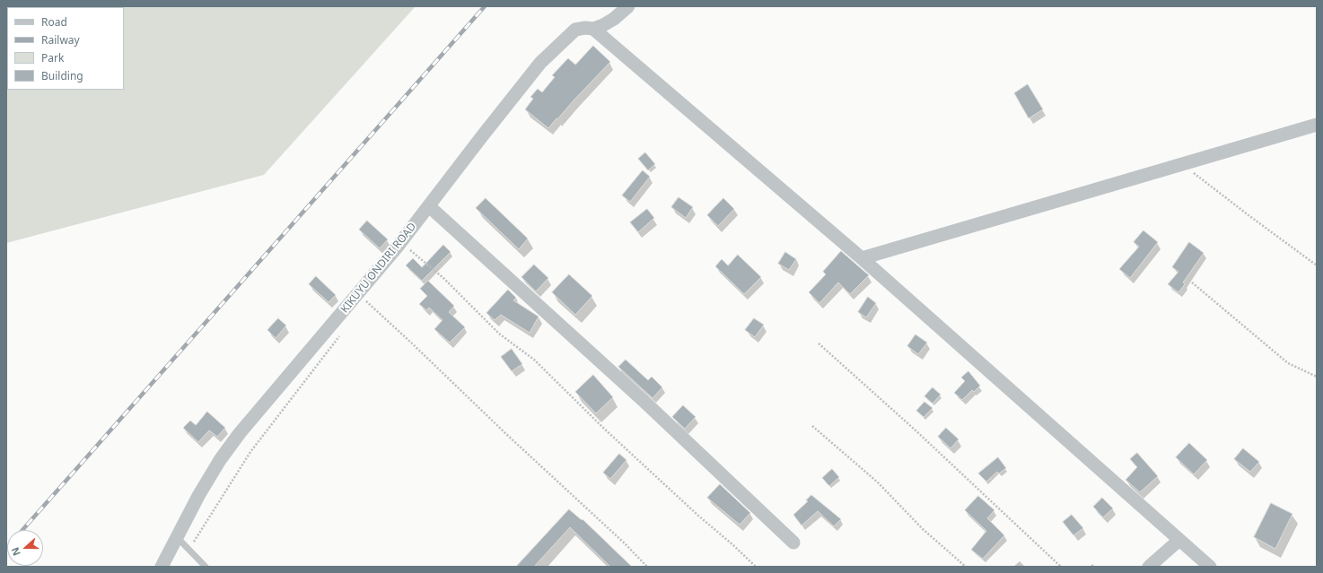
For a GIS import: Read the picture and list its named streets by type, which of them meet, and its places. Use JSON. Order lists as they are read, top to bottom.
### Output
{
  "streets": {
    "street": ["KIKUYU ONDIRI ROAD"]
  },
  "legend": [
    "Road",
    "Railway",
    "Park",
    "Building"
  ],
  "north": "left"
}
